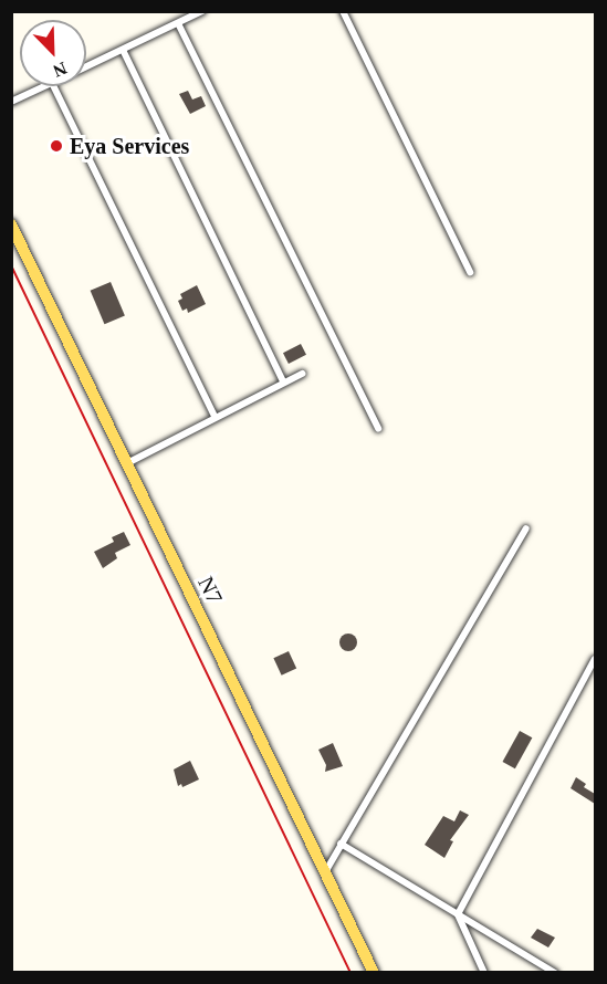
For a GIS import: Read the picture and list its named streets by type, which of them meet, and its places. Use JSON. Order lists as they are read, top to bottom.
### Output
{
  "streets": {
    "main road": ["N7"]
  },
  "places": ["Eya Services"],
  "north": "bottom right"
}
